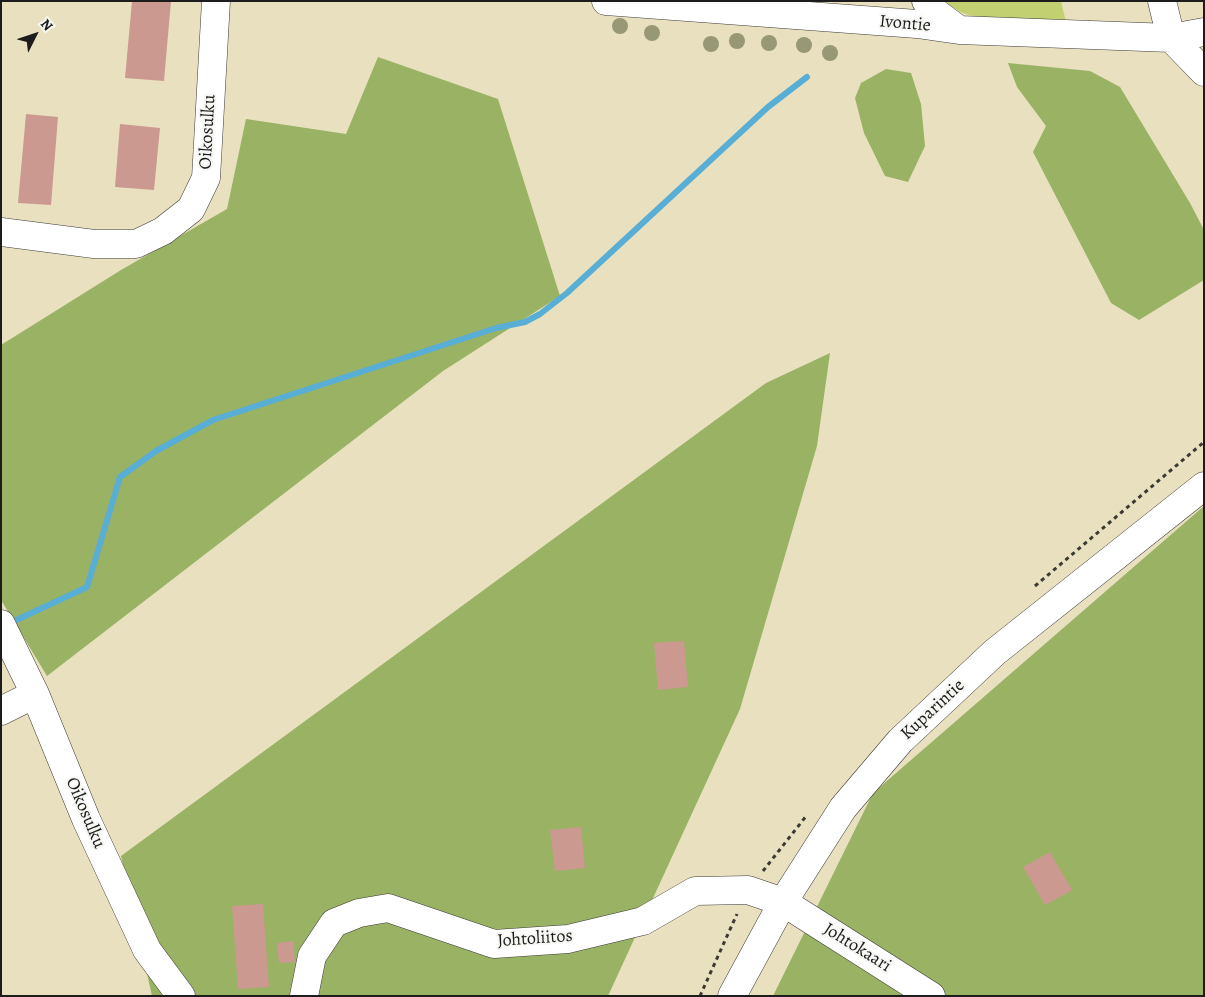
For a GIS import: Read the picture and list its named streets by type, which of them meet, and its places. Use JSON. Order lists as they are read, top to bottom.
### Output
{
  "streets": {
    "street": [
      "Ivontie",
      "Oikosulku",
      "Kuparintie",
      "Johtoliitos",
      "Johtokaari"
    ]
  },
  "crossings": [
    ["Kuparintie", "Johtoliitos"],
    ["Kuparintie", "Johtokaari"],
    ["Johtoliitos", "Johtokaari"]
  ],
  "north": "top right"
}
